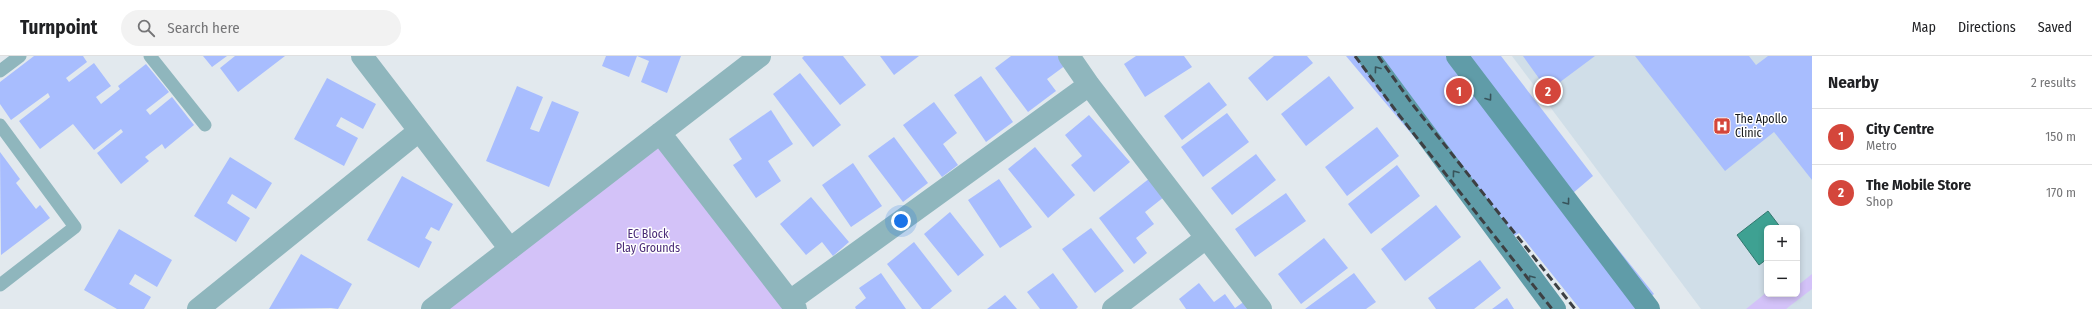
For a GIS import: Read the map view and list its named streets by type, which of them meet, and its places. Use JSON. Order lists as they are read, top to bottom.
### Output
{
  "parks": ["EC Block Play Grounds"],
  "places": {
    "hospital": ["The Apollo Clinic"]
  },
  "page": {
    "header": "Turnpoint",
    "search": "Search here",
    "nav": ["Map", "Directions", "Saved"],
    "heading": ["Nearby", "2 results"],
    "pins": ["1", "2"],
    "list": [
      {
        "mark": "1",
        "name": "City Centre",
        "note": "Metro",
        "value": "150 m"
      },
      {
        "mark": "2",
        "name": "The Mobile Store",
        "note": "Shop",
        "value": "170 m"
      }
    ],
    "map_buttons": ["+", "−"]
  }
}
